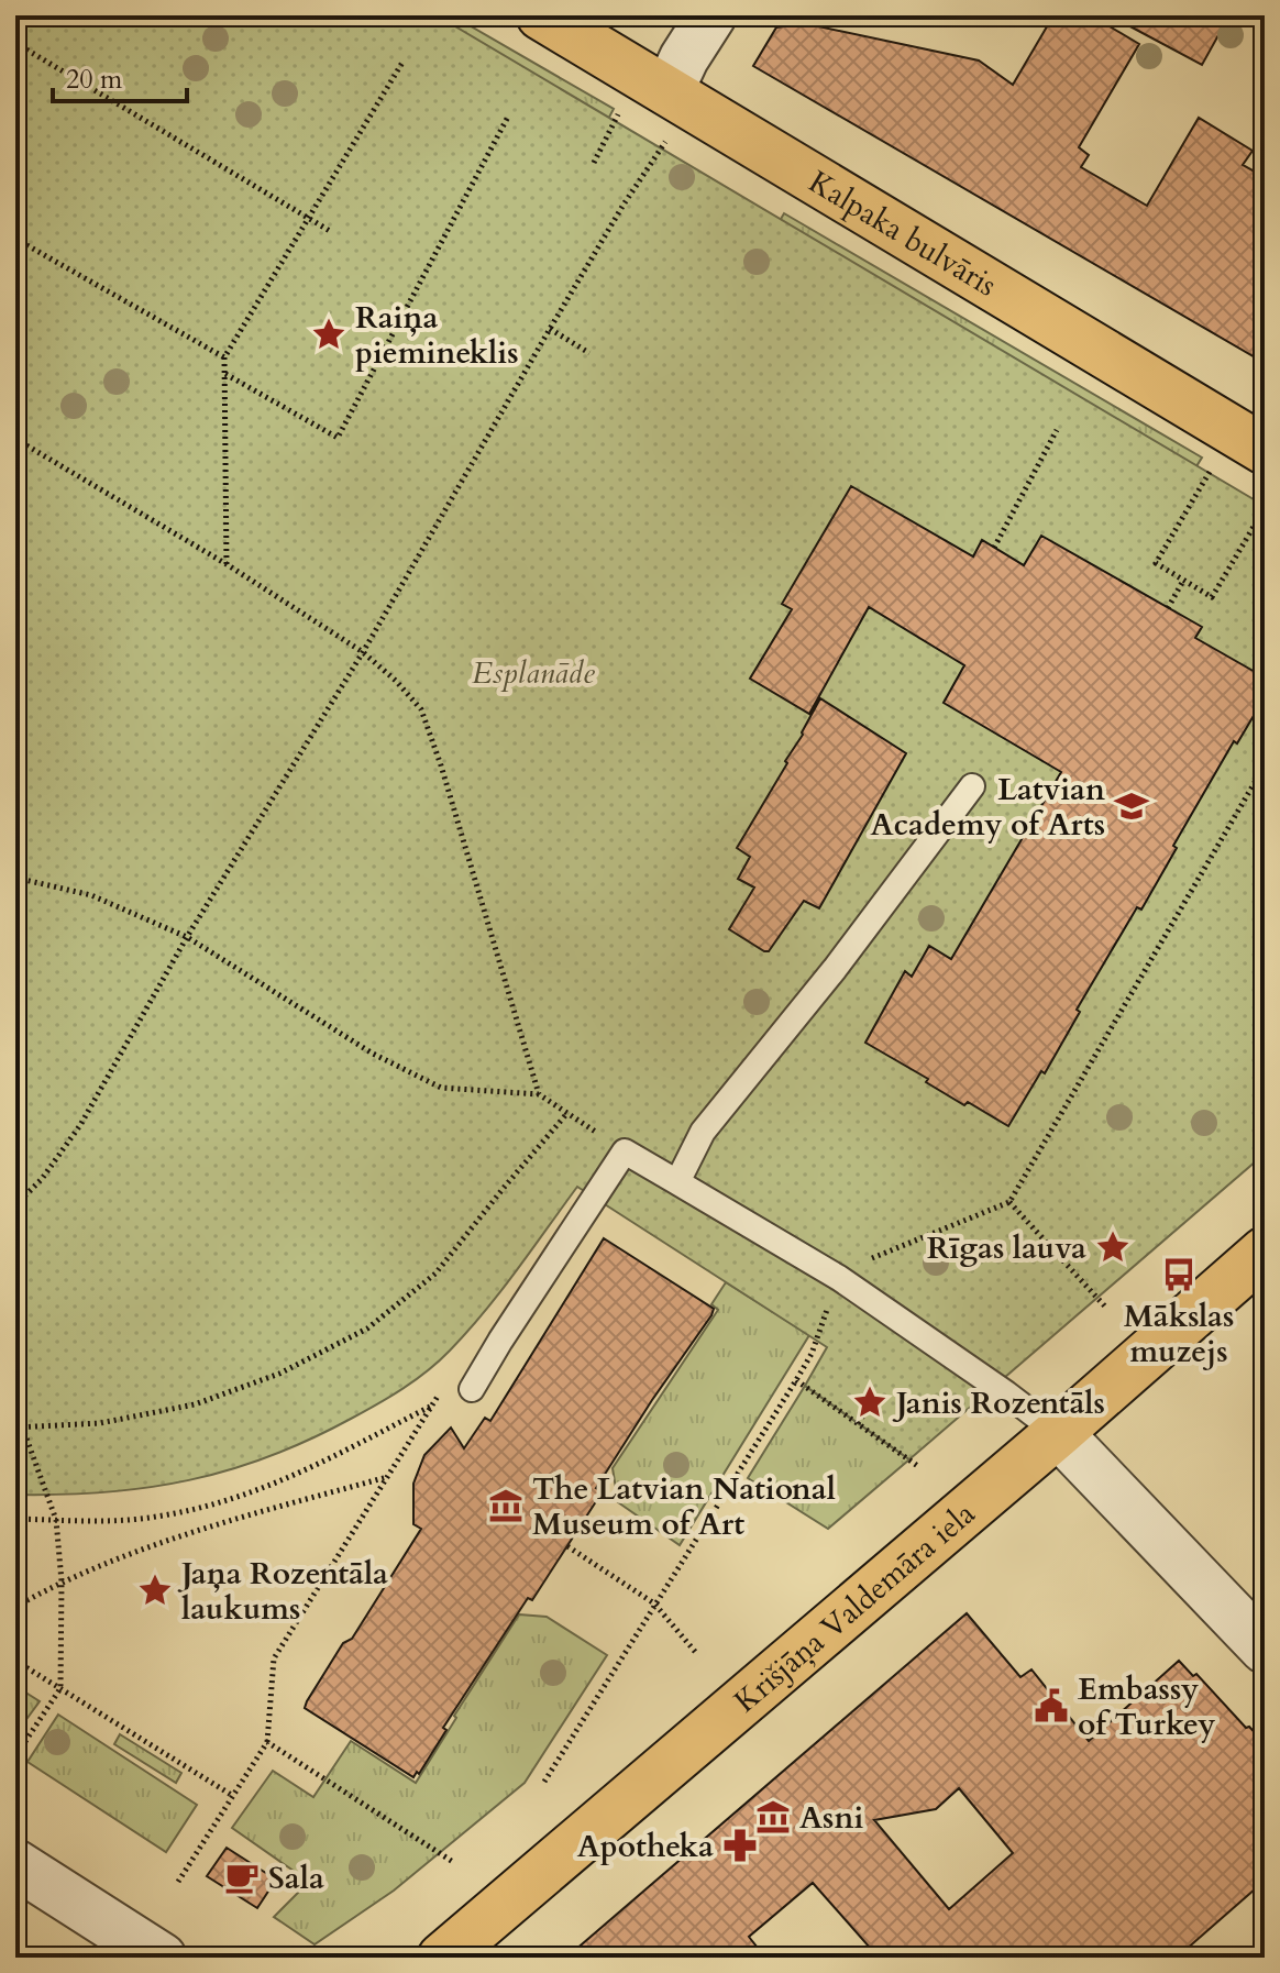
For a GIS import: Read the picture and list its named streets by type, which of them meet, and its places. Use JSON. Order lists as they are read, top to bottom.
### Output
{
  "streets": {
    "main road": ["Kalpaka bulvāris", "Krišjāņa Valdemāra iela"]
  },
  "parks": ["Esplanāde"],
  "places": {
    "place": [
      "Raiņa piemineklis",
      "Rīgas lauva",
      "Janis Rozentāls",
      "Jaņa Rozentāla laukums"
    ],
    "school or university": ["Latvian Academy of Arts"],
    "bus stop": ["Mākslas muzejs"],
    "museum": ["The Latvian National Museum of Art", "Asni"],
    "public building": ["Embassy of Turkey"],
    "pharmacy": ["Apotheka"],
    "cafe": ["Sala"]
  },
  "scale_bar": "20 m"
}
